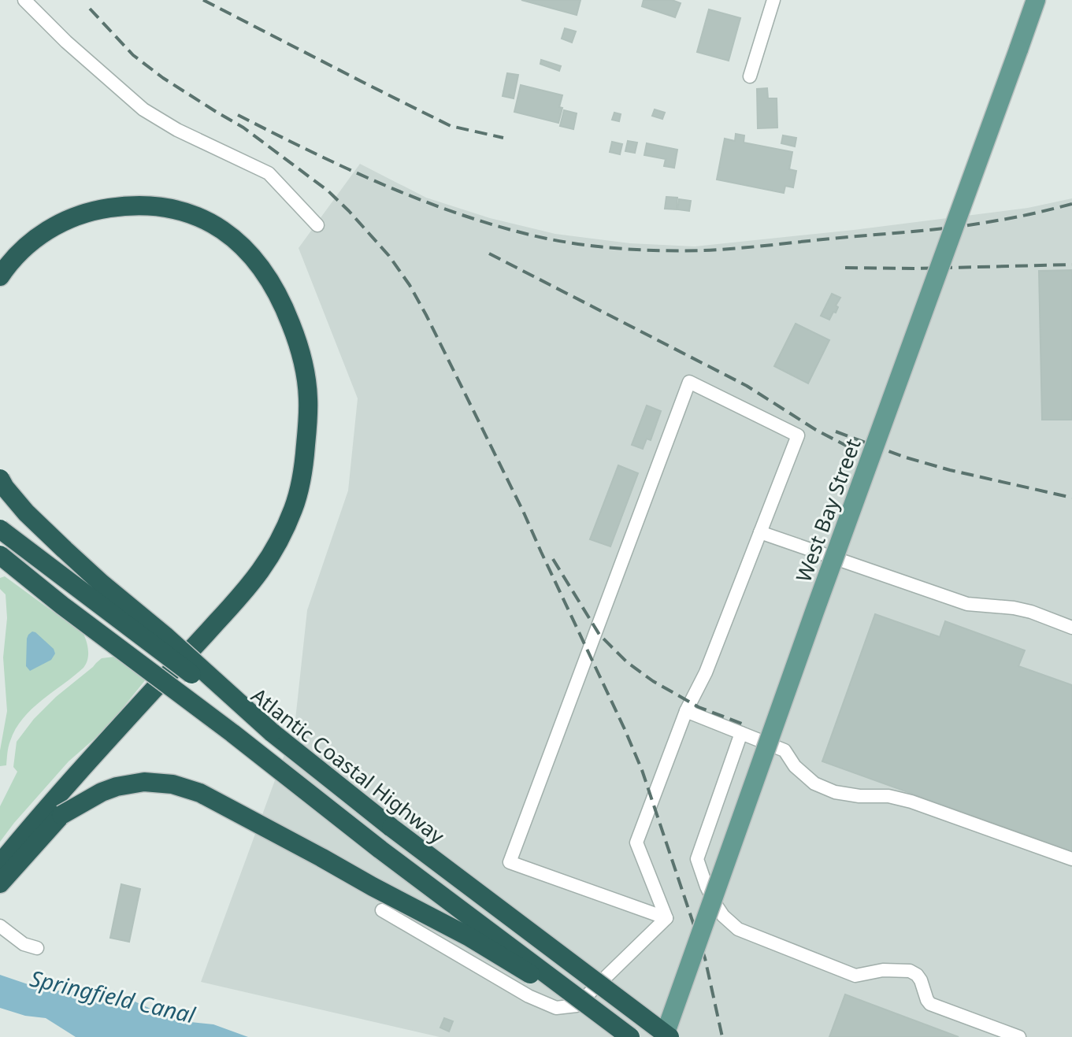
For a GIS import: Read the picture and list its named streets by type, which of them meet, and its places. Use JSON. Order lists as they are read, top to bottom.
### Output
{
  "streets": {
    "highway": ["Atlantic Coastal Highway"],
    "main road": ["West Bay Street"]
  },
  "water": ["Springfield Canal"]
}
